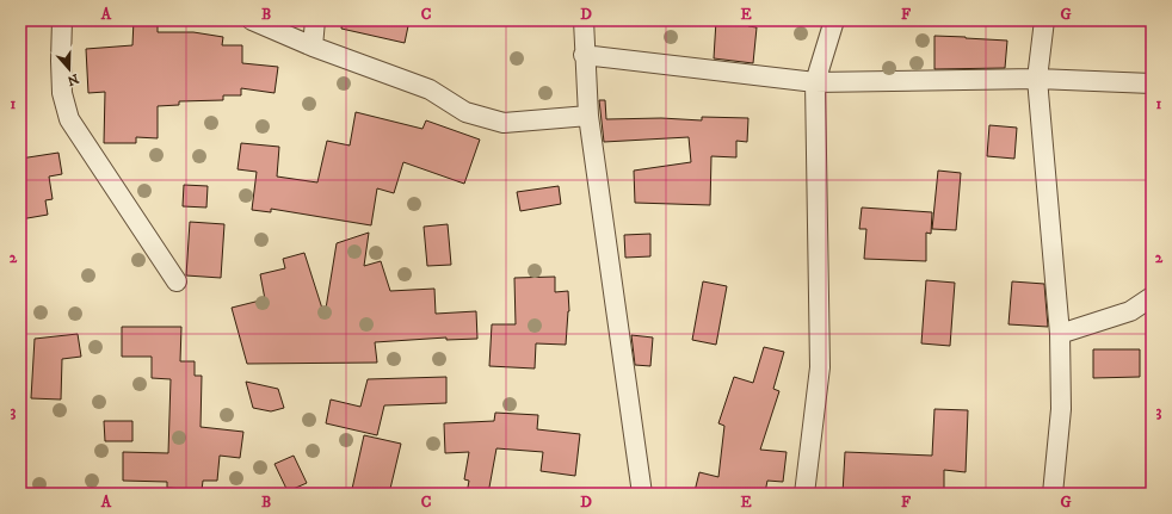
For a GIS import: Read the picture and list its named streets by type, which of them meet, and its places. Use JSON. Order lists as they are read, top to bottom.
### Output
{
  "north": "bottom",
  "grid": {
    "columns": [
      "A",
      "B",
      "C",
      "D",
      "E",
      "F",
      "G"
    ],
    "rows": ["1", "2", "3"]
  }
}
